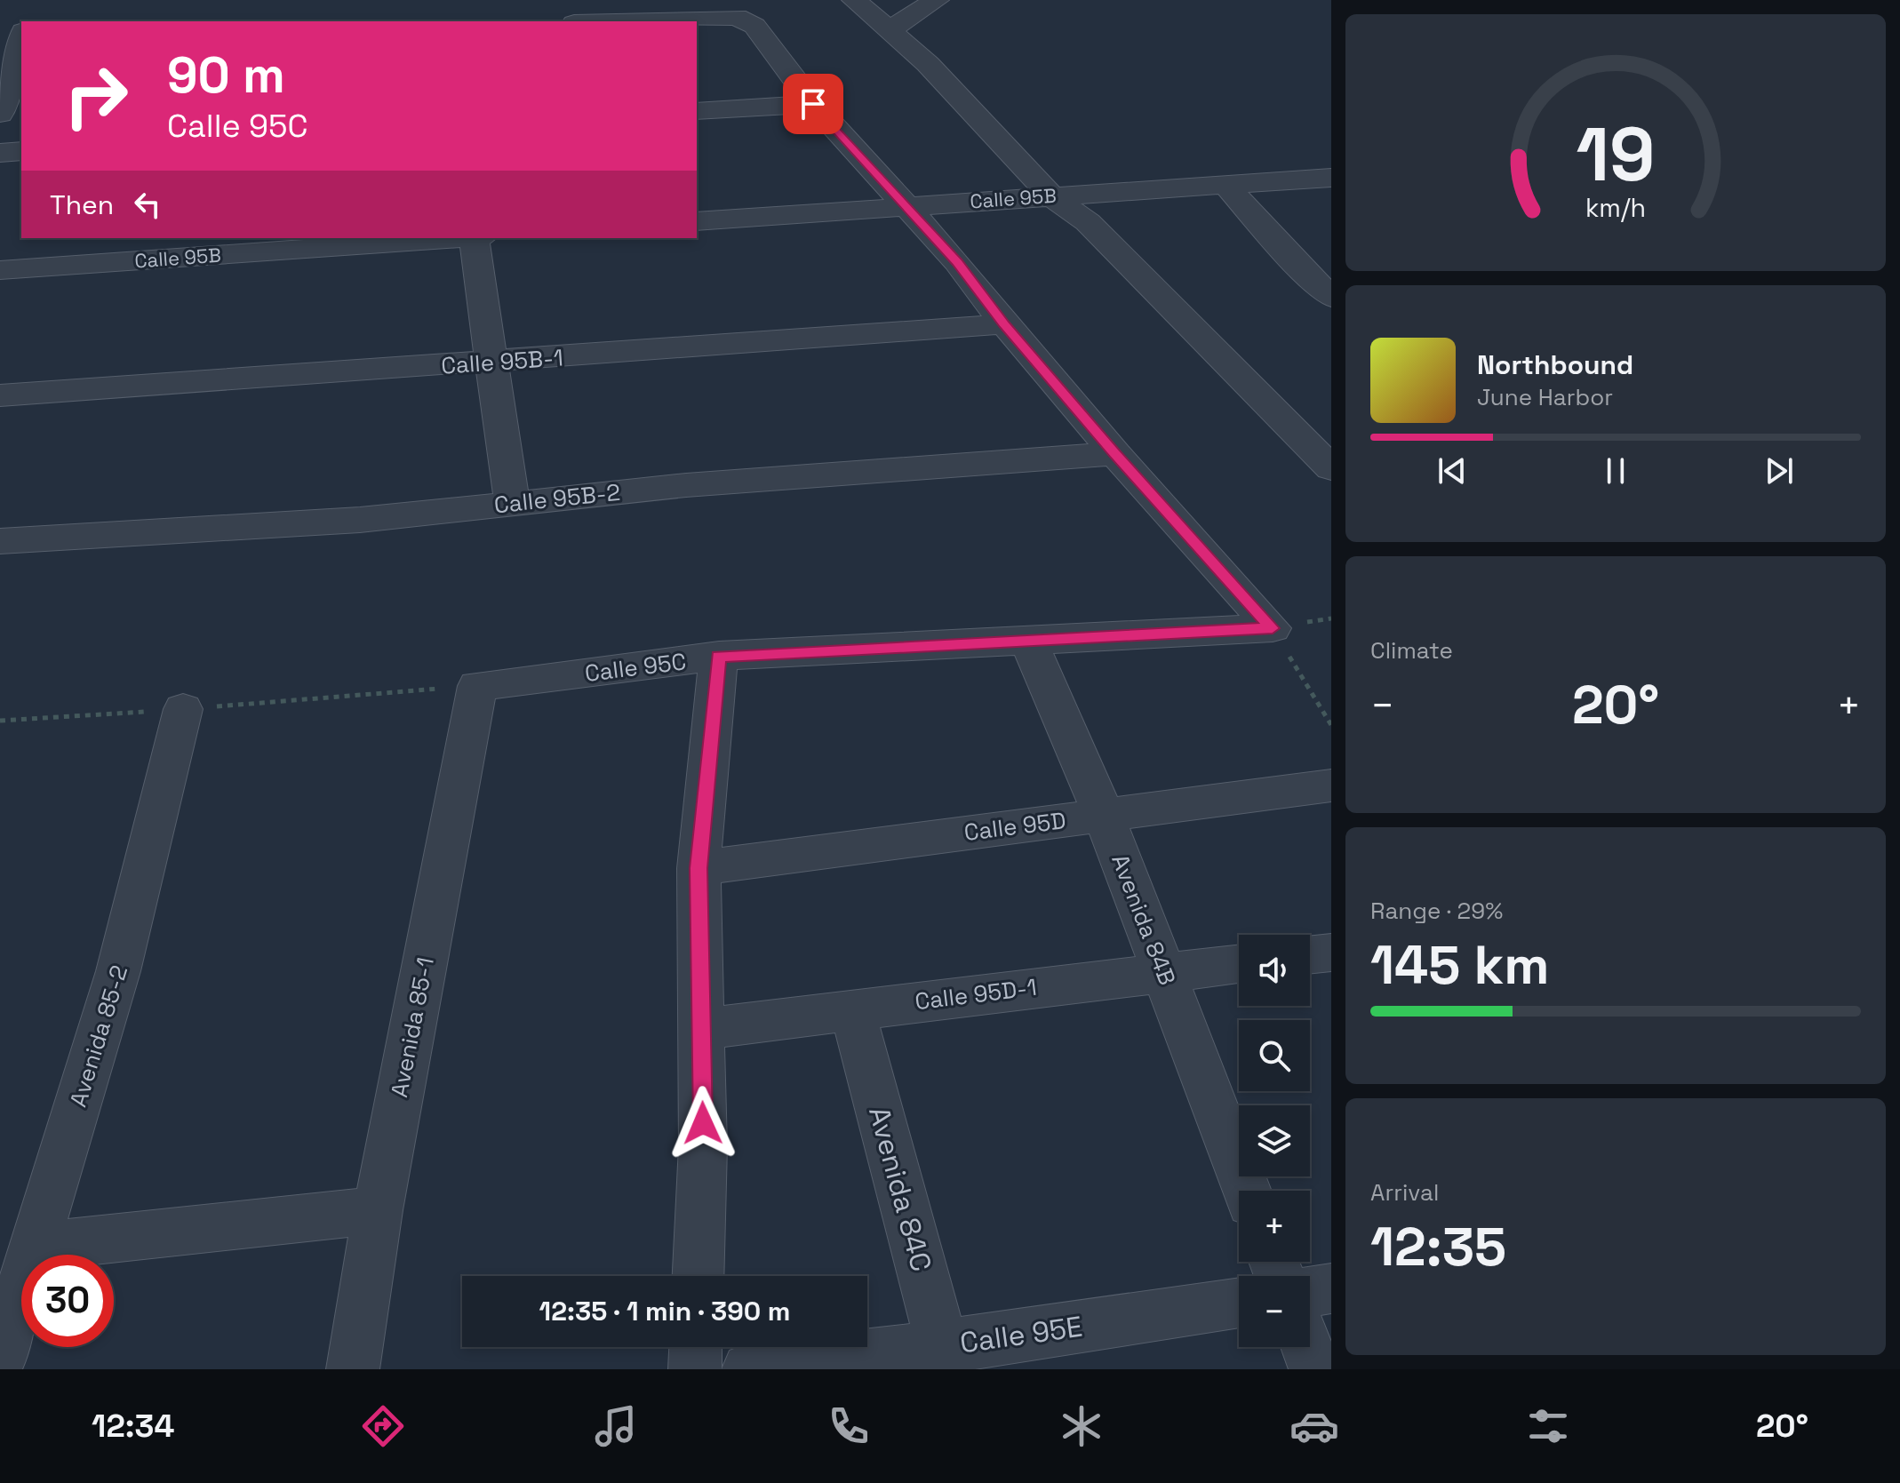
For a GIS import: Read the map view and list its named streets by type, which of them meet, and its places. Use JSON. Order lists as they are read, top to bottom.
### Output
{
  "streets": {
    "street": [
      "Calle 95B",
      "Calle 95B-1",
      "Calle 95B-2",
      "Calle 95C",
      "Calle 95D",
      "Avenida 84B",
      "Calle 95D-1",
      "Avenida 85-1",
      "Avenida 85-2",
      "Avenida 84C",
      "Calle 95E"
    ]
  },
  "crossings": [
    ["Calle 95C", "Avenida 84B"],
    ["Calle 95C", "Avenida 85-1"],
    ["Calle 95D", "Avenida 84B"],
    ["Avenida 84B", "Calle 95D-1"],
    ["Calle 95D-1", "Avenida 84C"],
    ["Avenida 84C", "Calle 95E"]
  ],
  "page": {
    "turn": ["90 m", "Calle 95C"],
    "then": "Then",
    "song": ["Northbound", "June Harbor"],
    "tile": [
      "Climate",
      ["Range · 29%", "145 km"],
      ["Arrival", "12:35"]
    ],
    "heat": ["−", "20°", "+"],
    "map_buttons": ["+", "−"],
    "limit": "30",
    "trip": "12:35 · 1 min · 390 m",
    "tabs": ["12:34", "20°"],
    "gauge": ["19", "km/h"]
  }
}
